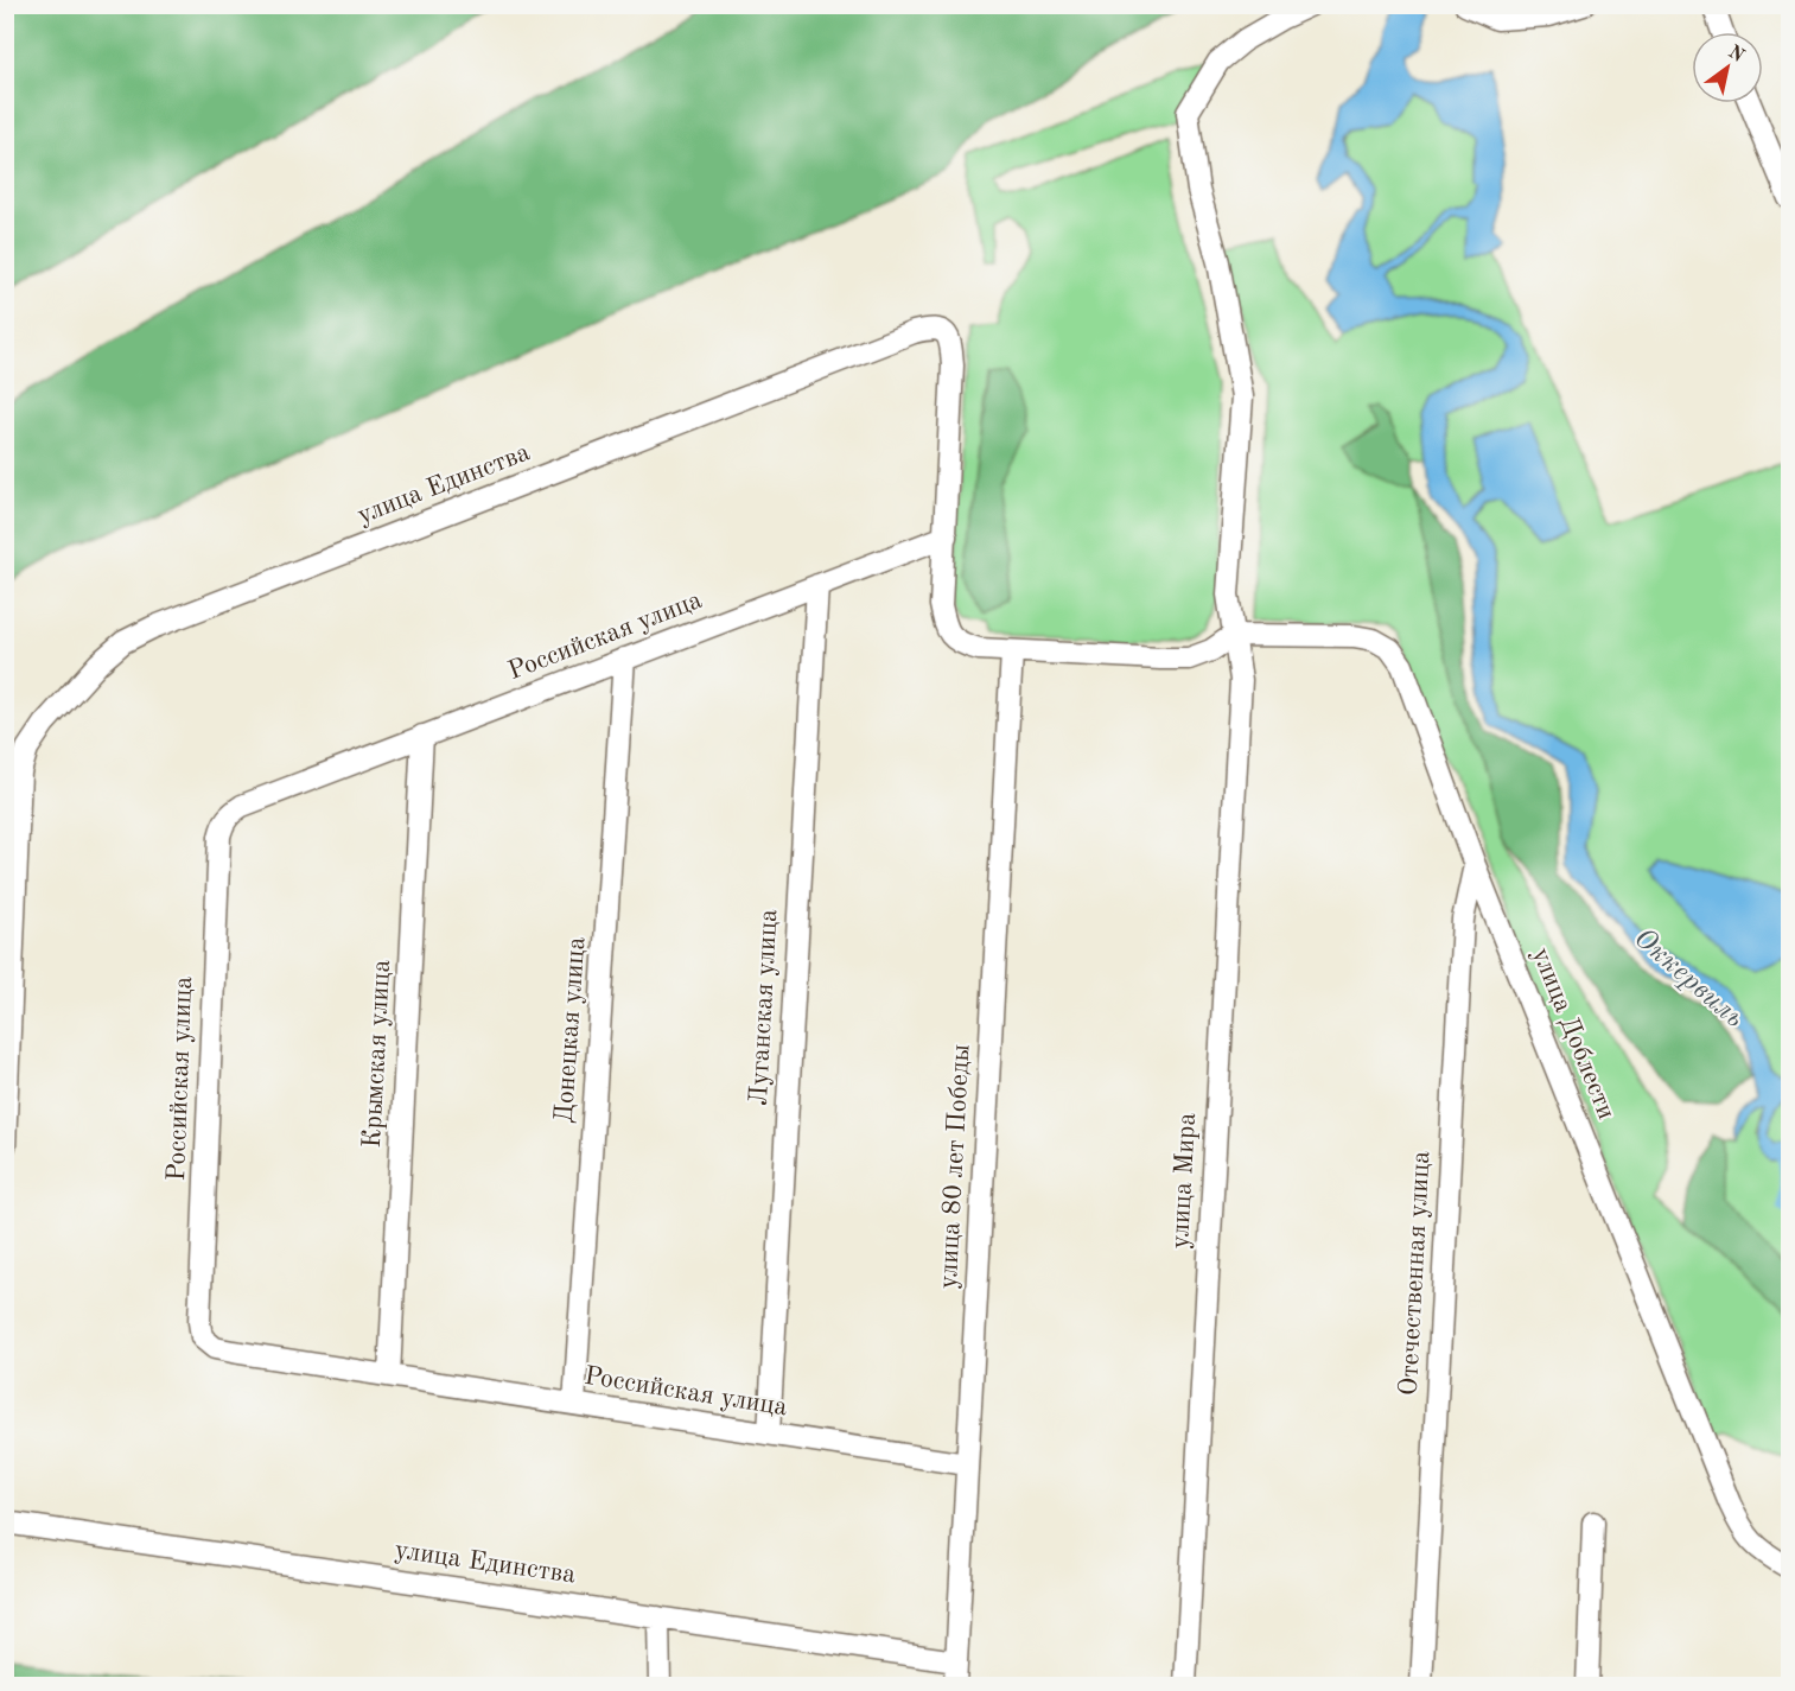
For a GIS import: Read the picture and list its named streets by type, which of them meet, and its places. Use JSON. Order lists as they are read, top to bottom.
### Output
{
  "streets": {
    "street": [
      "улица Единства",
      "Российская улица",
      "Луганская улица",
      "Донецкая улица",
      "улица Доблести",
      "Крымская улица",
      "улица 80 лет Победы",
      "улица Мира",
      "Отечественная улица"
    ]
  },
  "crossings": [
    ["улица Единства", "Российская улица"],
    ["улица Единства", "улица Доблести"],
    ["улица Единства", "улица 80 лет Победы"],
    ["улица Единства", "улица Мира"],
    ["Российская улица", "Луганская улица"],
    ["Российская улица", "Донецкая улица"],
    ["Российская улица", "Крымская улица"],
    ["Российская улица", "улица 80 лет Победы"],
    ["улица Доблести", "улица Мира"],
    ["улица Доблести", "Отечественная улица"]
  ],
  "water": ["Оккервиль"],
  "north": "top right"
}
